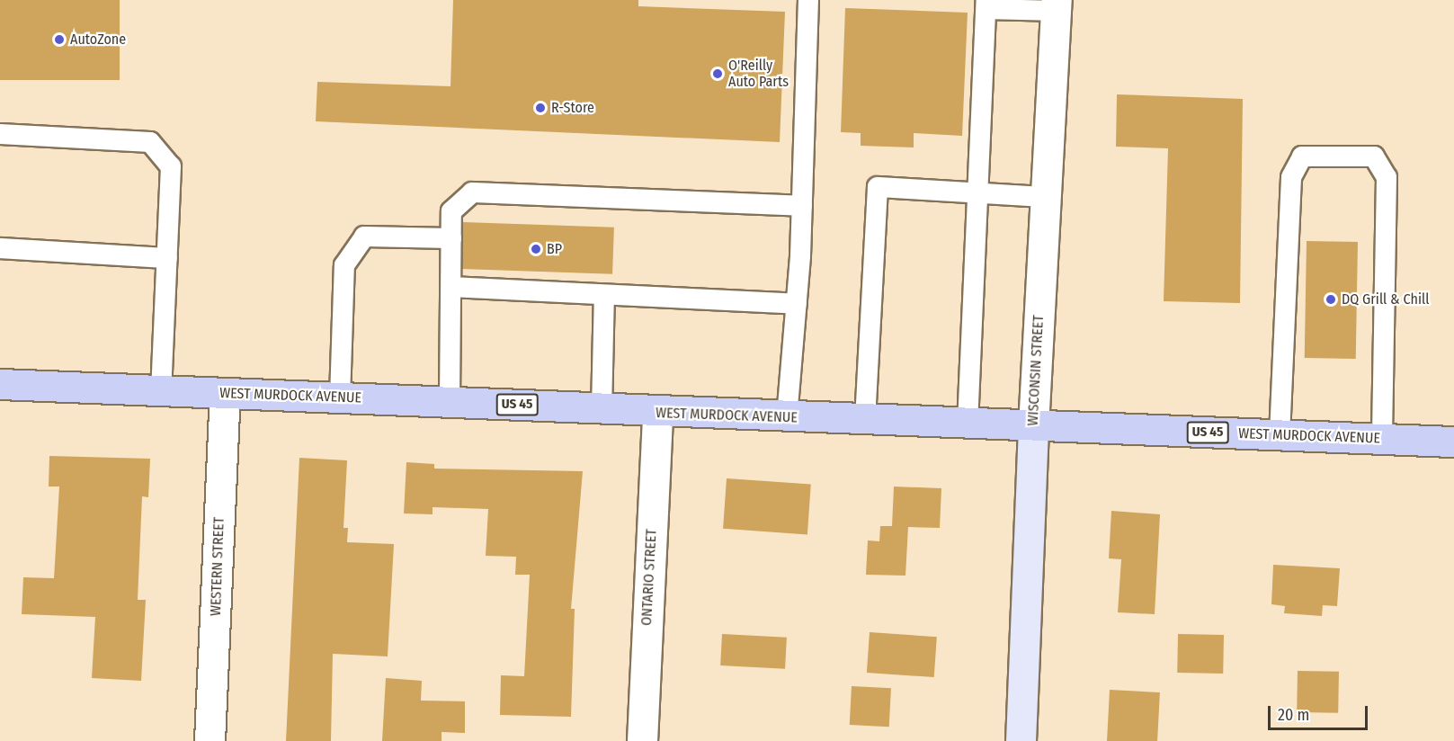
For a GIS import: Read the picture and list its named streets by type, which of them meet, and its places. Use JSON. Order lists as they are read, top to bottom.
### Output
{
  "streets": {
    "main road": ["WEST MURDOCK AVENUE", "US 45"],
    "street": ["WISCONSIN STREET", "WESTERN STREET", "ONTARIO STREET"]
  },
  "crossings": [
    ["WISCONSIN STREET", "WEST MURDOCK AVENUE"],
    ["WEST MURDOCK AVENUE", "WESTERN STREET"],
    ["WEST MURDOCK AVENUE", "ONTARIO STREET"]
  ],
  "places": [
    "AutoZone",
    "O'Reilly Auto Parts",
    "R-Store",
    "BP",
    "DQ Grill & Chill"
  ],
  "scale_bar": "20 m"
}
